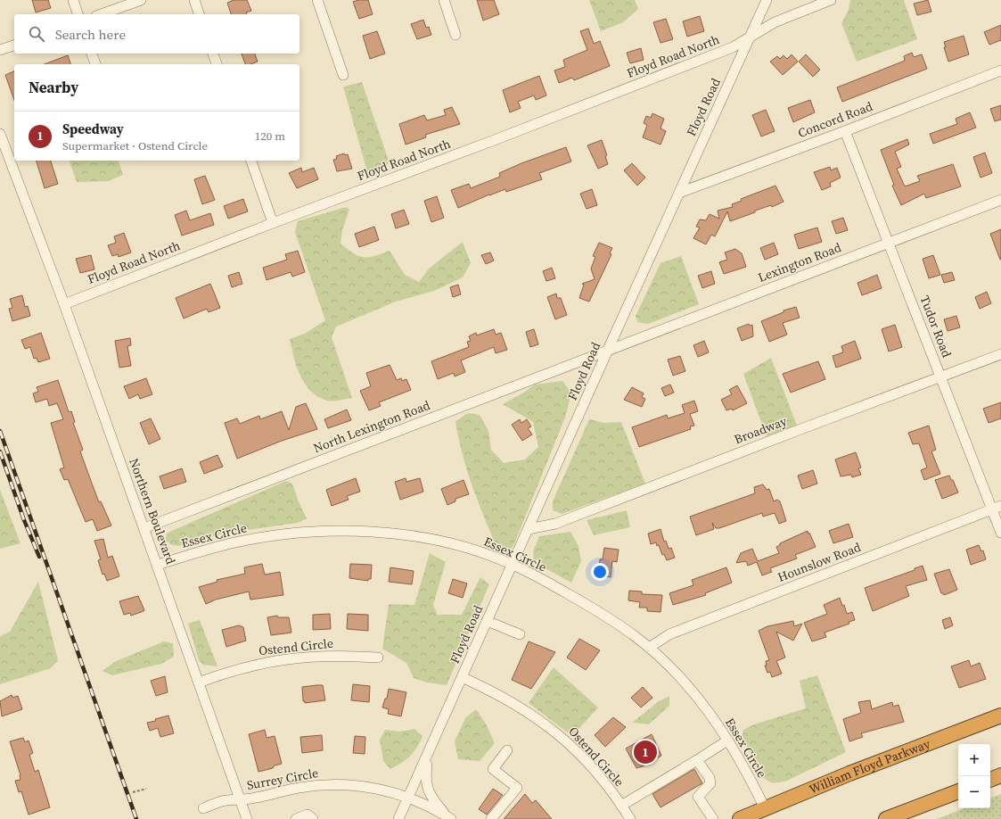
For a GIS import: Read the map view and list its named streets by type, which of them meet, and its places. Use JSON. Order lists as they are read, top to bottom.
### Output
{
  "streets": {
    "highway": ["William Floyd Parkway"],
    "street": [
      "Floyd Road North",
      "Floyd Road",
      "Concord Road",
      "Lexington Road",
      "Tudor Road",
      "North Lexington Road",
      "Broadway",
      "Northern Boulevard",
      "Essex Circle",
      "Hounslow Road",
      "Ostend Circle",
      "Surrey Circle"
    ]
  },
  "crossings": [
    ["Floyd Road North", "Floyd Road"],
    ["Floyd Road North", "Northern Boulevard"],
    ["Floyd Road", "Concord Road"],
    ["Floyd Road", "Lexington Road"],
    ["Floyd Road", "North Lexington Road"],
    ["Floyd Road", "Broadway"],
    ["Floyd Road", "Essex Circle"],
    ["Floyd Road", "Ostend Circle"],
    ["Floyd Road", "Surrey Circle"],
    ["Concord Road", "Tudor Road"],
    ["Lexington Road", "Tudor Road"],
    ["Lexington Road", "North Lexington Road"],
    ["Tudor Road", "Broadway"],
    ["Tudor Road", "Hounslow Road"],
    ["North Lexington Road", "Northern Boulevard"],
    ["Northern Boulevard", "Essex Circle"],
    ["Northern Boulevard", "Ostend Circle"],
    ["Northern Boulevard", "Surrey Circle"],
    ["Essex Circle", "Hounslow Road"],
    ["Essex Circle", "William Floyd Parkway"]
  ],
  "page": {
    "search": "Search here",
    "heading": "Nearby",
    "list": [
      {
        "mark": "1",
        "name": "Speedway",
        "note": "Supermarket · Ostend Circle",
        "value": "120 m"
      }
    ],
    "pins": "1",
    "map_buttons": ["+", "−"]
  }
}
